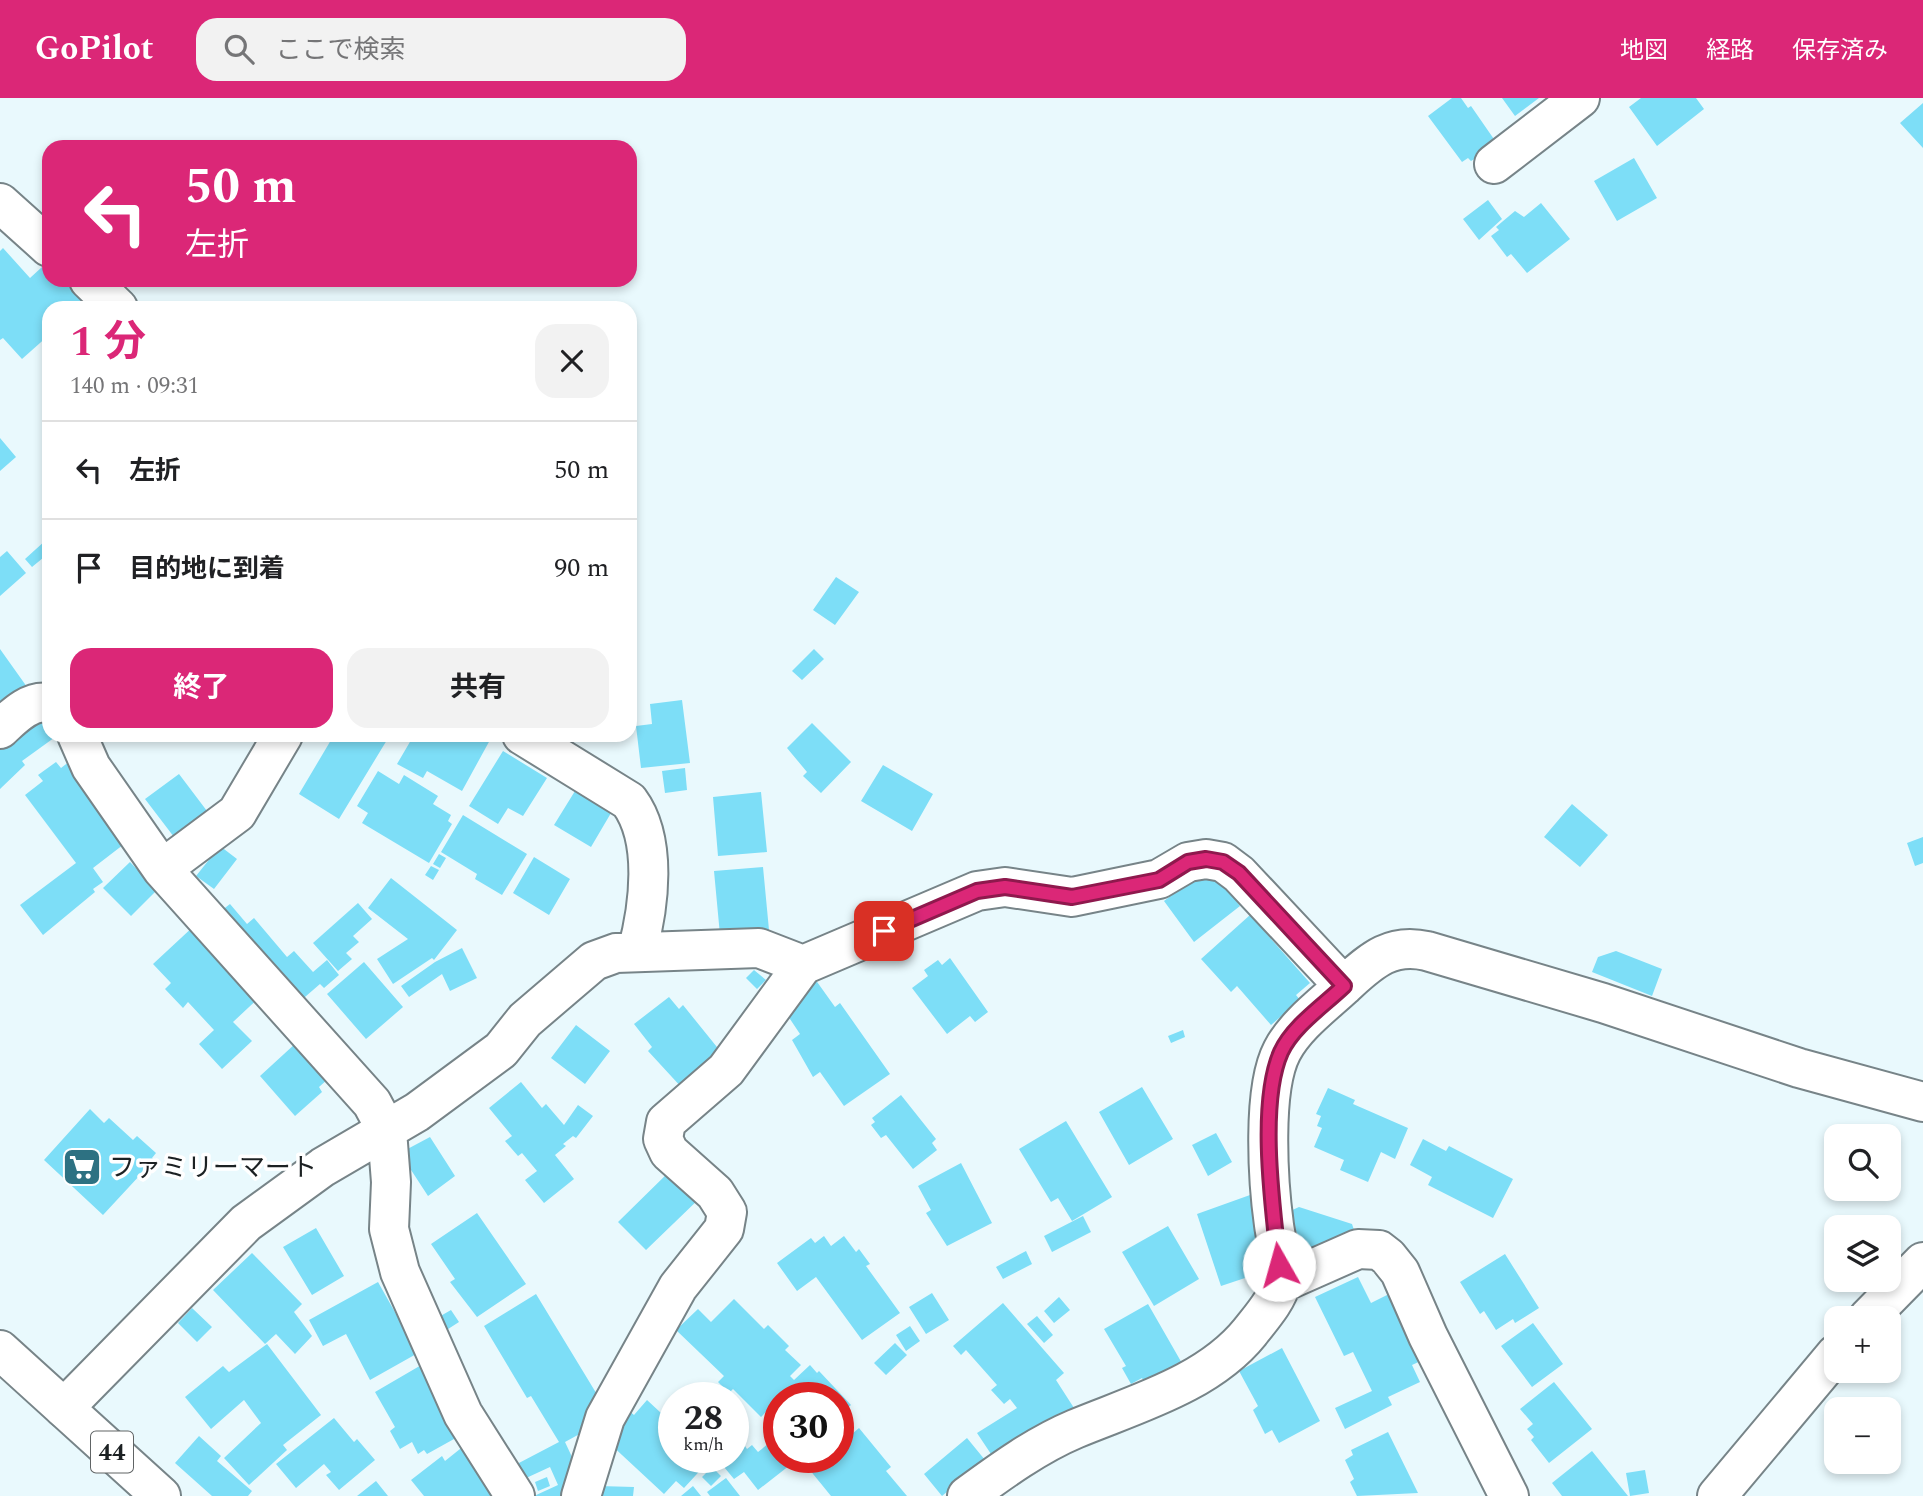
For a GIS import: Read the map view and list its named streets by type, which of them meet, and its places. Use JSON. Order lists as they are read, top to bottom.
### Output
{
  "streets": {
    "street": ["44"]
  },
  "places": {
    "supermarket": ["ファミリーマート"]
  },
  "page": {
    "header": "GoPilot",
    "search": "ここで検索",
    "nav": ["地図", "経路", "保存済み"],
    "turn": ["50 m", "左折"],
    "heading": ["1 分", "140 m · 09:31"],
    "list": [
      {
        "name": "左折",
        "value": "50 m"
      },
      {
        "name": "目的地に到着",
        "value": "90 m"
      }
    ],
    "buttons": ["終了", "共有"],
    "map_buttons": ["+", "−"],
    "speed": "28 km/h",
    "limit": "30"
  }
}
